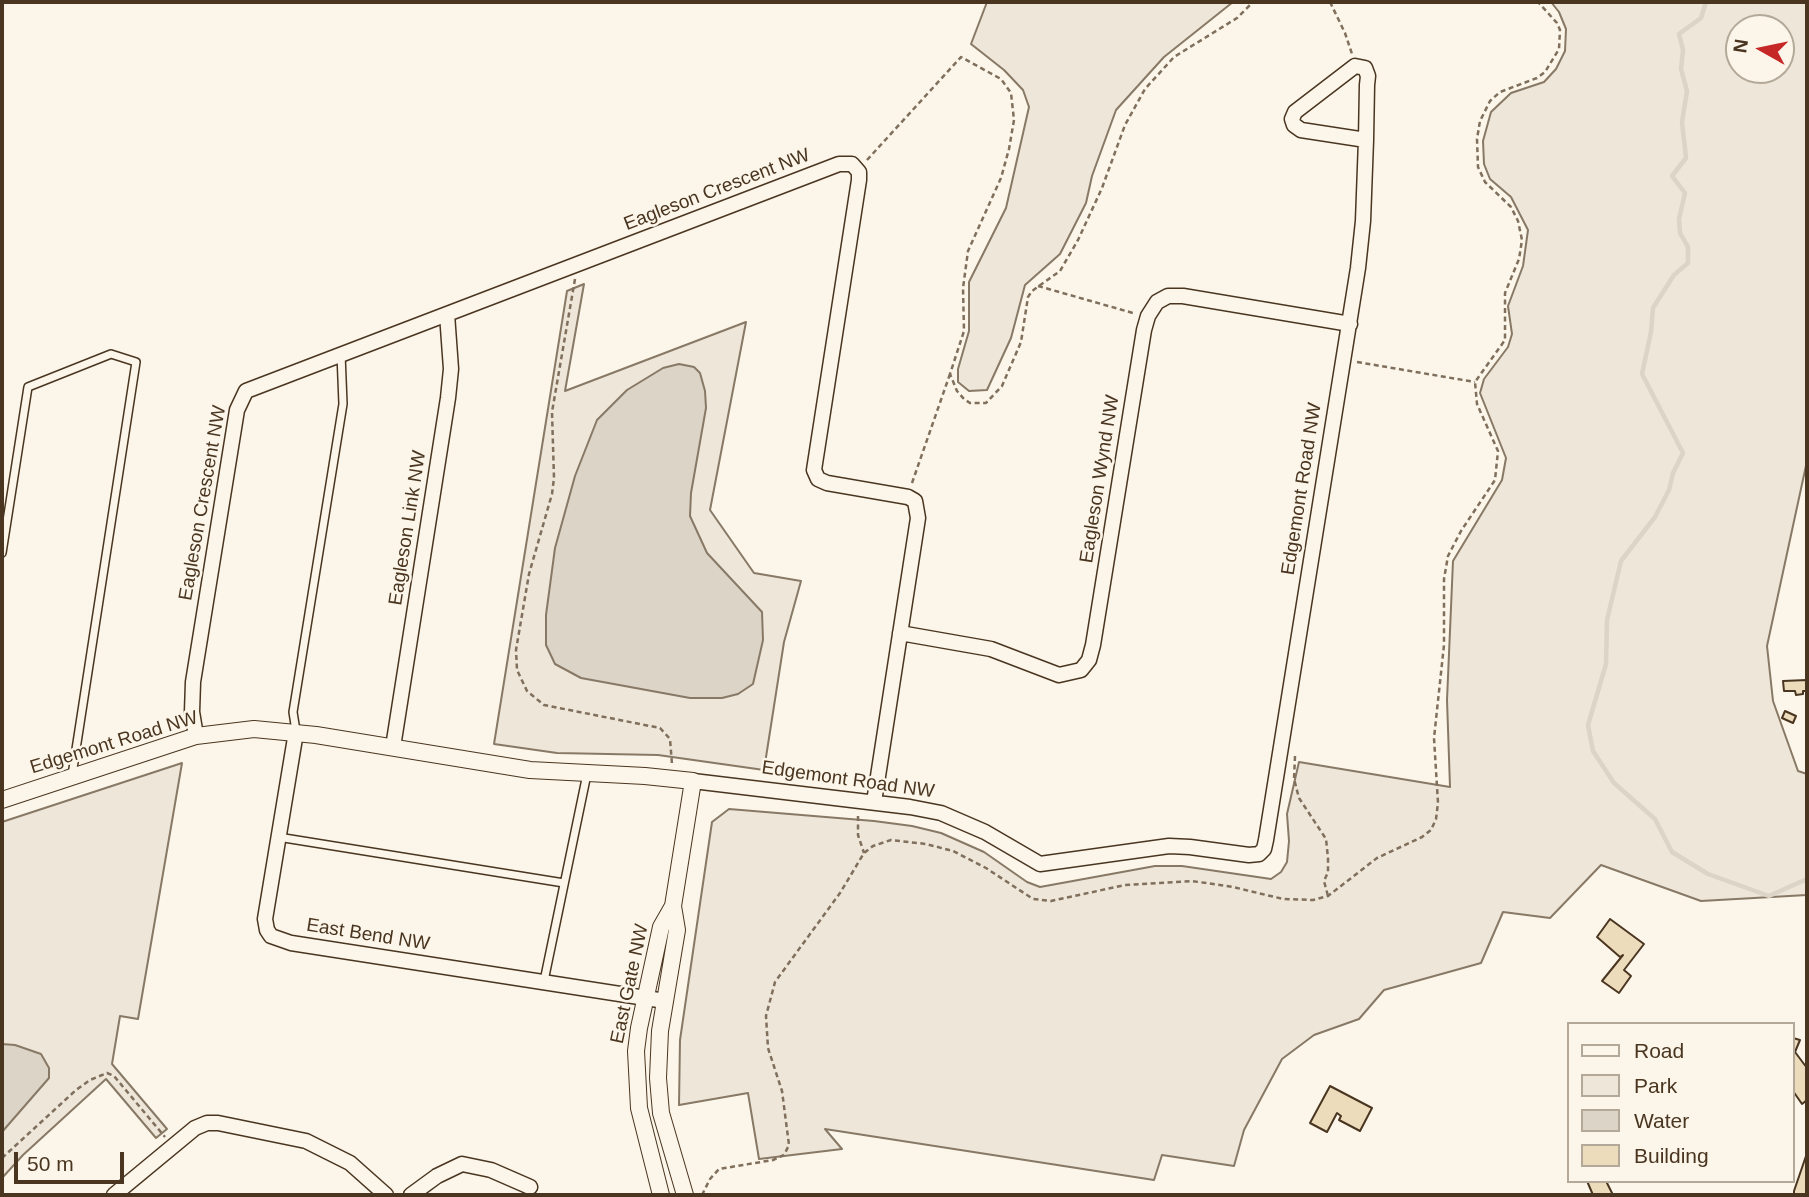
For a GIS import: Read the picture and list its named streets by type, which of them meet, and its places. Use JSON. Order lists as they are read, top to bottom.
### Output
{
  "streets": {
    "street": [
      "Eagleson Crescent NW",
      "Eagleson Wynd NW",
      "Edgemont Road NW",
      "Eagleson Link NW",
      "East Bend NW",
      "East Gate NW"
    ]
  },
  "crossings": [
    ["Eagleson Crescent NW", "Edgemont Road NW"],
    ["Eagleson Crescent NW", "Eagleson Link NW"],
    ["Edgemont Road NW", "Eagleson Link NW"],
    ["Edgemont Road NW", "East Bend NW"],
    ["Edgemont Road NW", "East Gate NW"],
    ["East Bend NW", "East Gate NW"]
  ],
  "legend": [
    "Road",
    "Park",
    "Water",
    "Building"
  ],
  "scale_bar": "50 m",
  "north": "left"
}
